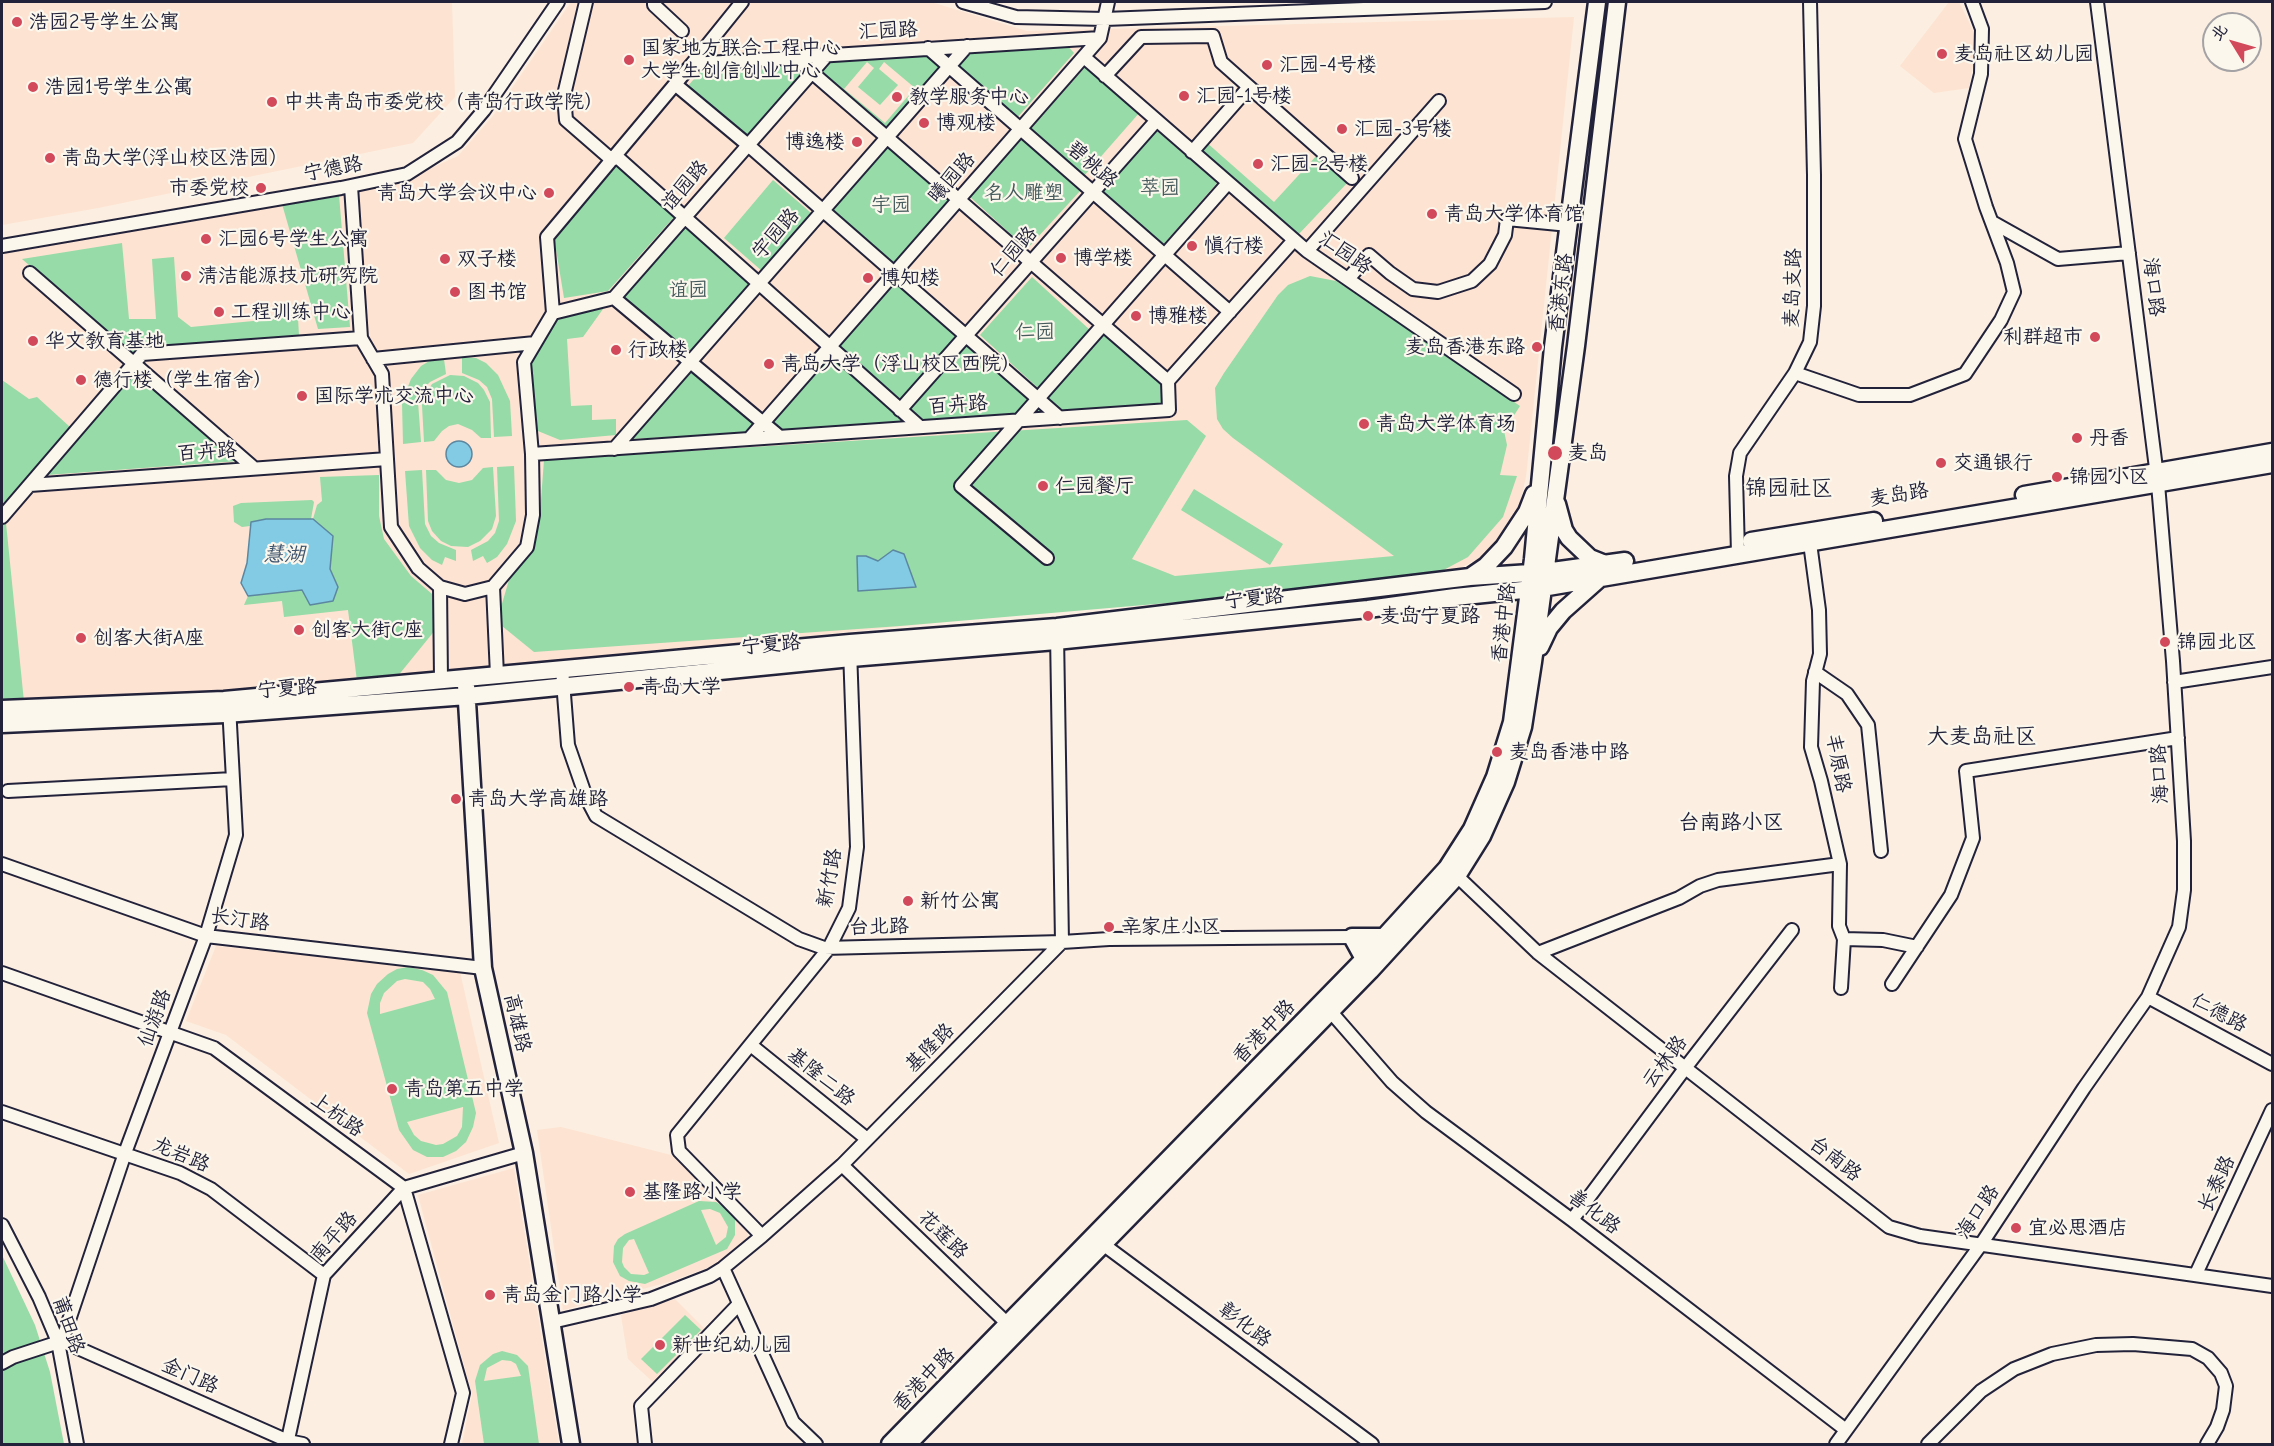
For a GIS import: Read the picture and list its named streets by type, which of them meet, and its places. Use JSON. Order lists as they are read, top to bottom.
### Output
{
  "streets": {
    "main road": [
      "香港东路",
      "麦岛路",
      "宁夏路",
      "香港中路",
      "高雄路"
    ],
    "street": [
      "汇园路",
      "碧桃路",
      "宁德路",
      "曦园路",
      "谊园路",
      "宇园路",
      "仁园路",
      "海口路",
      "麦岛支路",
      "百卉路",
      "丰原路",
      "新竹路",
      "长汀路",
      "台北路",
      "仁德路",
      "仙游路",
      "基隆路",
      "云林路",
      "基隆二路",
      "上杭路",
      "龙岩路",
      "台南路",
      "长泰路",
      "善化路",
      "花莲路",
      "南平路",
      "莆田路",
      "彰化路",
      "金门路"
    ]
  },
  "crossings": [
    ["汇园路", "碧桃路"],
    ["汇园路", "曦园路"],
    ["汇园路", "谊园路"],
    ["汇园路", "宇园路"],
    ["汇园路", "仁园路"],
    ["碧桃路", "曦园路"],
    ["碧桃路", "宇园路"],
    ["碧桃路", "仁园路"],
    ["曦园路", "百卉路"],
    ["宇园路", "百卉路"],
    ["海口路", "麦岛路"],
    ["海口路", "仁德路"],
    ["海口路", "台南路"],
    ["海口路", "善化路"],
    ["麦岛支路", "麦岛路"],
    ["香港东路", "麦岛路"],
    ["香港东路", "宁夏路"],
    ["香港东路", "香港中路"],
    ["麦岛路", "宁夏路"],
    ["麦岛路", "香港中路"],
    ["麦岛路", "丰原路"],
    ["宁夏路", "香港中路"],
    ["宁夏路", "新竹路"],
    ["宁夏路", "台北路"],
    ["宁夏路", "仙游路"],
    ["宁夏路", "高雄路"],
    ["香港中路", "台南路"],
    ["香港中路", "善化路"],
    ["香港中路", "花莲路"],
    ["香港中路", "彰化路"],
    ["新竹路", "台北路"],
    ["新竹路", "基隆路"],
    ["新竹路", "基隆二路"],
    ["长汀路", "仙游路"],
    ["长汀路", "高雄路"],
    ["台北路", "基隆路"],
    ["仙游路", "上杭路"],
    ["仙游路", "龙岩路"],
    ["仙游路", "莆田路"],
    ["仙游路", "金门路"],
    ["高雄路", "基隆路"],
    ["基隆路", "基隆二路"],
    ["基隆路", "花莲路"],
    ["云林路", "台南路"],
    ["云林路", "善化路"],
    ["上杭路", "南平路"],
    ["龙岩路", "南平路"],
    ["台南路", "长泰路"],
    ["南平路", "金门路"],
    ["莆田路", "金门路"]
  ],
  "districts": ["锦园社区", "大麦岛社区", "台南路小区"],
  "water": ["慧湖"],
  "parks": [
    "萃园",
    "名人雕塑",
    "宇园",
    "谊园",
    "仁园"
  ],
  "places": [
    "浩园2号学生公寓",
    "麦岛社区幼儿园",
    "国家地方联合工程中心 大学生创信创业中心",
    "汇园-4号楼",
    "浩园1号学生公寓",
    "汇园-1号楼",
    "教学服务中心",
    "中共青岛市委党校（青岛行政学院）",
    "博观楼",
    "汇园-3号楼",
    "博逸楼",
    "青岛大学(浮山校区浩园)",
    "汇园-2号楼",
    "市委党校",
    "青岛大学会议中心",
    "青岛大学体育馆",
    "汇园6号学生公寓",
    "慎行楼",
    "博学楼",
    "双子楼",
    "清洁能源技术研究院",
    "博知楼",
    "图书馆",
    "工程训练中心",
    "博雅楼",
    "利群超市",
    "华文教育基地",
    "麦岛香港东路",
    "行政楼",
    "青岛大学（浮山校区西院）",
    "德行楼（学生宿舍）",
    "国际学术交流中心",
    "青岛大学体育场",
    "丹香",
    "麦岛",
    "交通银行",
    "锦园小区",
    "仁园餐厅",
    "麦岛宁夏路",
    "创客大街C座",
    "创客大街A座",
    "锦园北区",
    "青岛大学",
    "麦岛香港中路",
    "青岛大学高雄路",
    "新竹公寓",
    "辛家庄小区",
    "青岛第五中学",
    "基隆路小学",
    "宜必思酒店",
    "青岛金门路小学",
    "新世纪幼儿园"
  ],
  "north": "top left"
}
